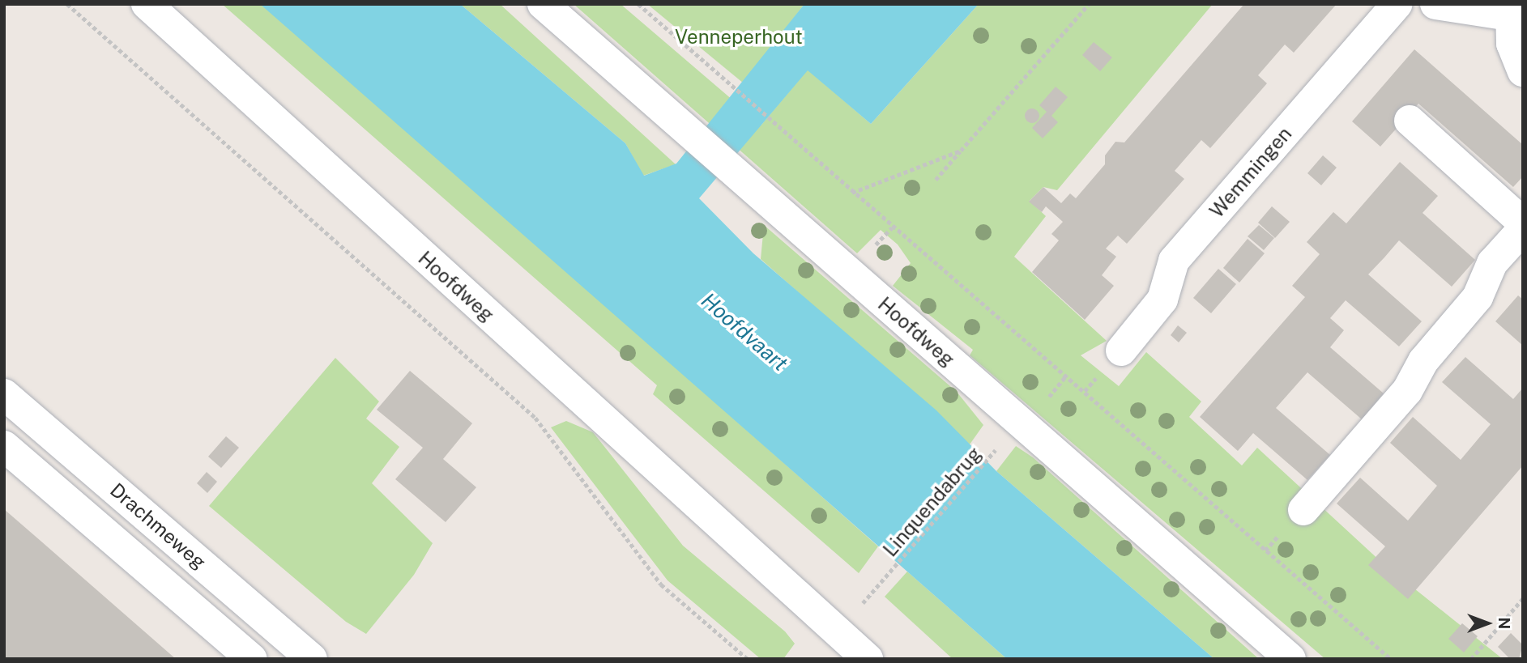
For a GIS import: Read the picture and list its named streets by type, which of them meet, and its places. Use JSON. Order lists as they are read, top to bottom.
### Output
{
  "streets": {
    "street": ["Wemmingen", "Hoofdweg", "Drachmeweg"],
    "path": ["Linquendabrug"]
  },
  "water": ["Hoofdvaart"],
  "parks": ["Venneperhout"],
  "north": "right"
}
